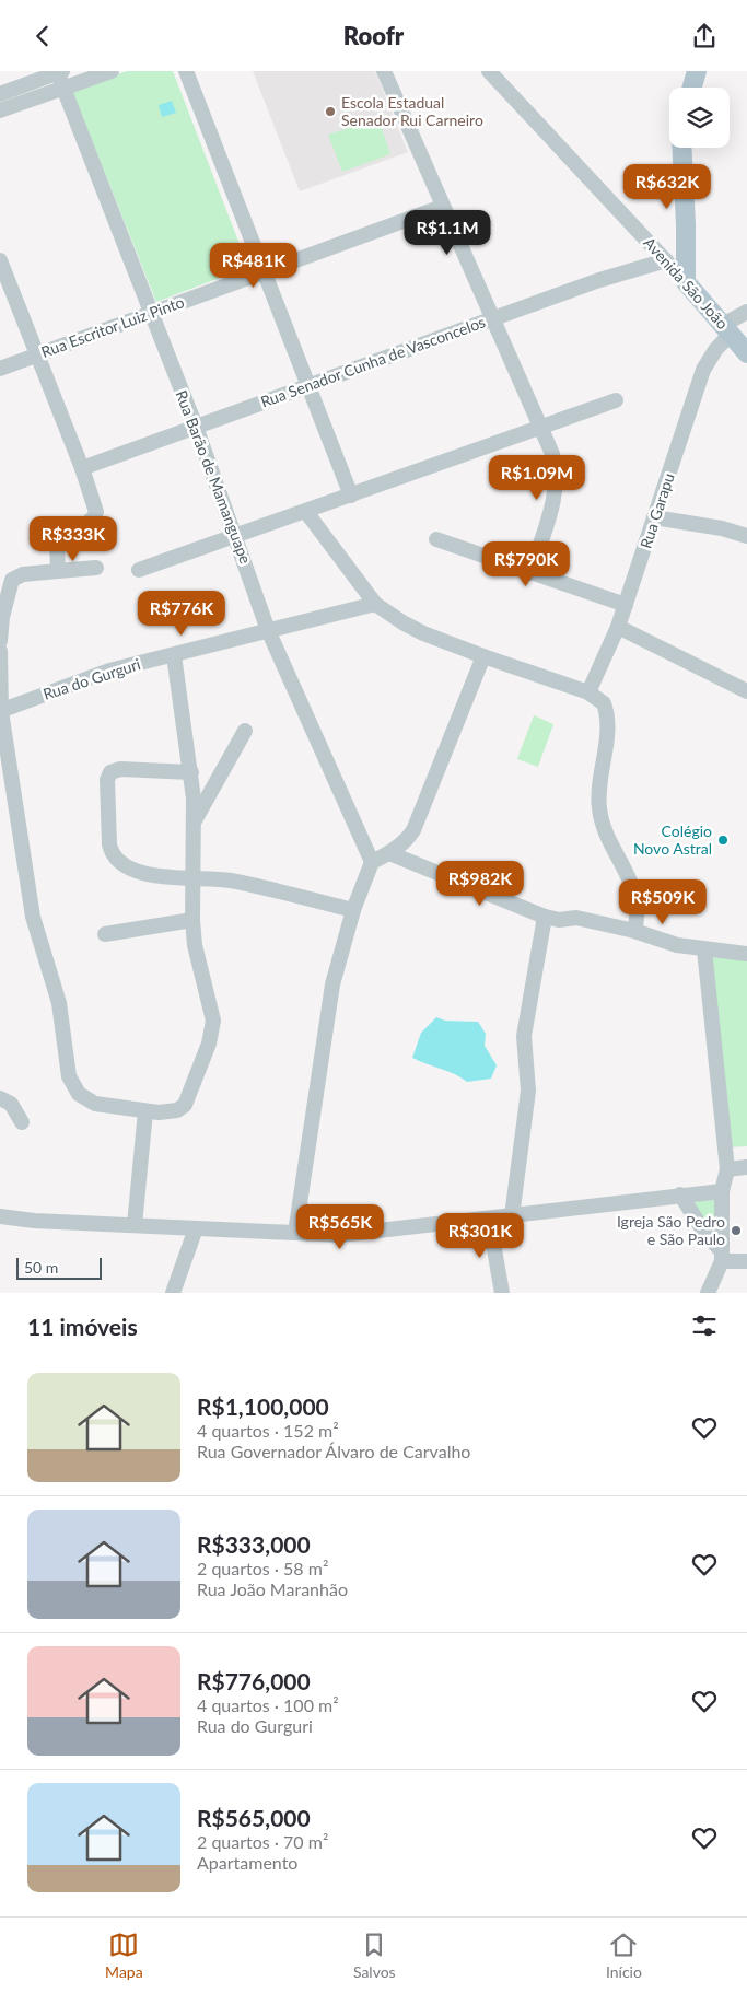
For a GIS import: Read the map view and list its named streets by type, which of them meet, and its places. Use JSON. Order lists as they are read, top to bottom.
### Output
{
  "streets": {
    "main road": ["Avenida São João"],
    "street": [
      "Rua Escritor Luiz Pinto",
      "Rua Senador Cunha de Vasconcelos",
      "Rua Barão de Mamanguape",
      "Rua Garapu",
      "Rua do Gurguri"
    ]
  },
  "crossings": [
    ["Avenida São João", "Rua Senador Cunha de Vasconcelos"],
    ["Avenida São João", "Rua Garapu"],
    ["Rua Escritor Luiz Pinto", "Rua Barão de Mamanguape"],
    ["Rua Senador Cunha de Vasconcelos", "Rua Barão de Mamanguape"],
    ["Rua Barão de Mamanguape", "Rua do Gurguri"]
  ],
  "places": ["Escola Estadual Senador Rui Carneiro", "Colégio Novo Astral", "Igreja São Pedro e São Paulo"],
  "scale_bar": "50 m",
  "page": {
    "header": "Roofr",
    "price": [
      "R$632K",
      "R$1.1M",
      "R$481K",
      "R$1.09M",
      "R$333K",
      "R$790K",
      "R$776K",
      "R$982K",
      "R$509K",
      "R$565K",
      "R$301K"
    ],
    "scale": "50 m",
    "heading": "11 imóveis",
    "list": [
      {
        "name": "R$1,100,000",
        "note": "4 quartos · 152 m² · Rua Governador Álvaro de Carvalho"
      },
      {
        "name": "R$333,000",
        "note": "2 quartos · 58 m² · Rua João Maranhão"
      },
      {
        "name": "R$776,000",
        "note": "4 quartos · 100 m² · Rua do Gurguri"
      },
      {
        "name": "R$565,000",
        "note": "2 quartos · 70 m² · Apartamento"
      }
    ],
    "tabs": ["Mapa", "Salvos", "Início"]
  }
}
